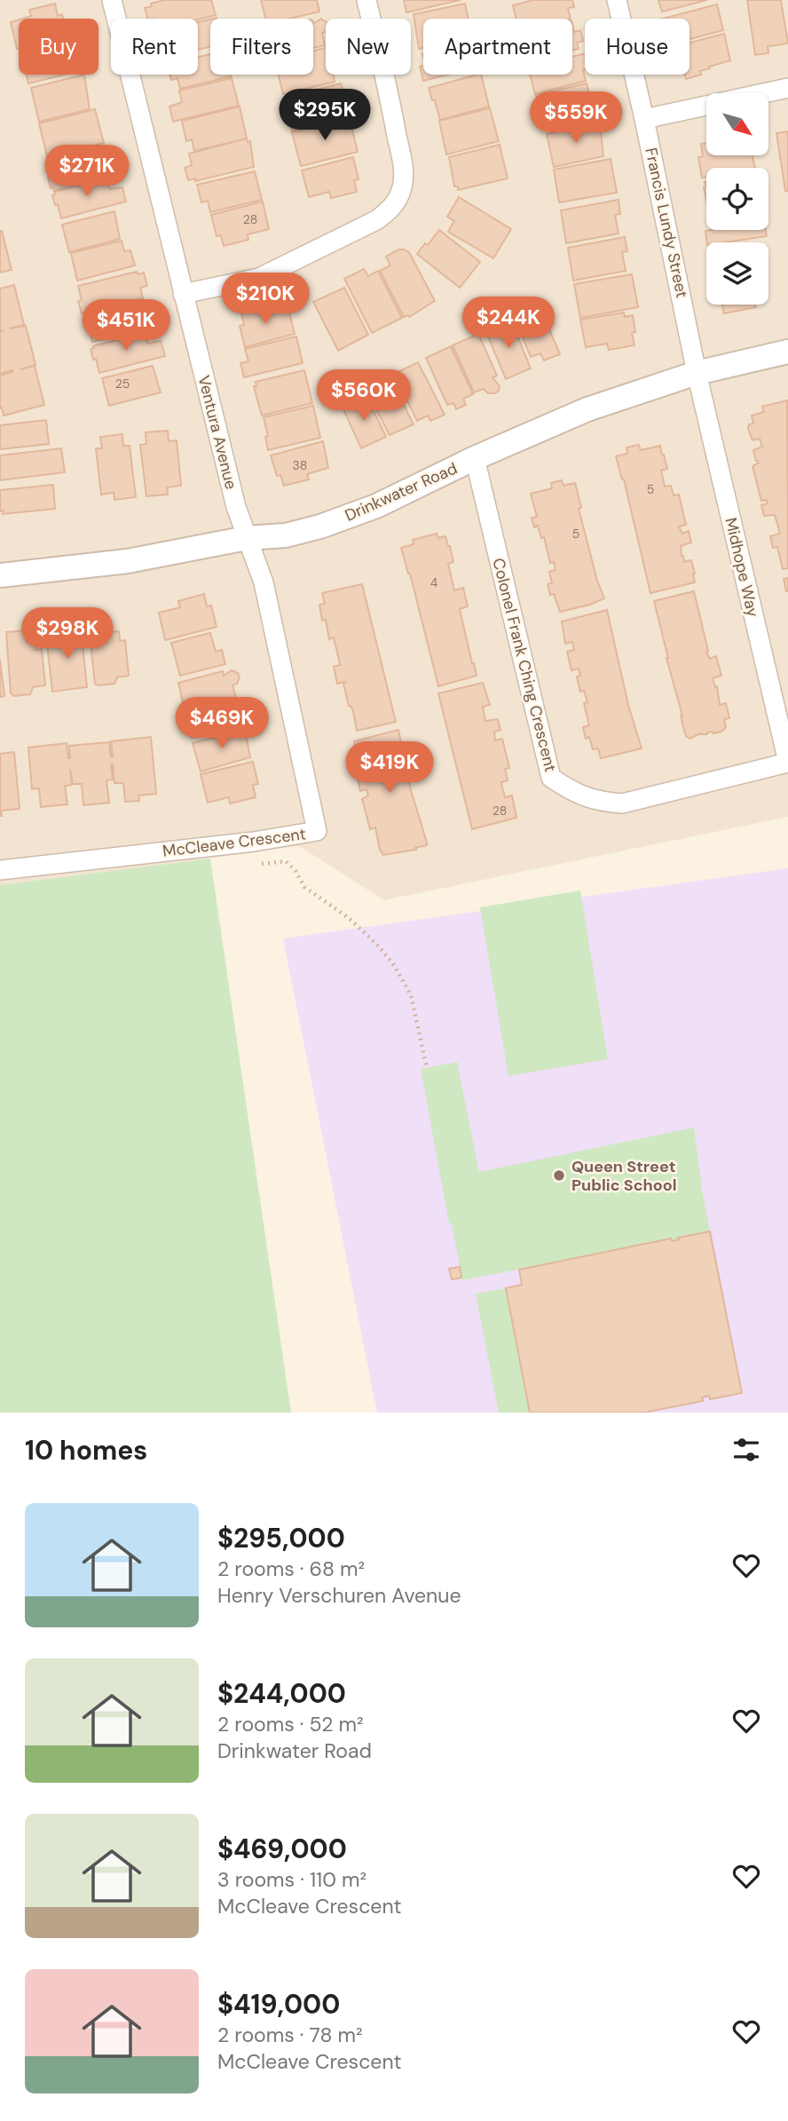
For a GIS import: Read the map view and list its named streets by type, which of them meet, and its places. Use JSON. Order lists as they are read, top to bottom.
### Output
{
  "streets": {
    "street": [
      "Francis Lundy Street",
      "Ventura Avenue",
      "Drinkwater Road",
      "Midhope Way",
      "Colonel Frank Ching Crescent",
      "McCleave Crescent"
    ]
  },
  "crossings": [
    ["Francis Lundy Street", "Drinkwater Road"],
    ["Francis Lundy Street", "Midhope Way"],
    ["Ventura Avenue", "Drinkwater Road"],
    ["Ventura Avenue", "McCleave Crescent"],
    ["Drinkwater Road", "Midhope Way"],
    ["Drinkwater Road", "Colonel Frank Ching Crescent"],
    ["Drinkwater Road", "McCleave Crescent"],
    ["Midhope Way", "Colonel Frank Ching Crescent"]
  ],
  "places": ["Queen Street Public School"],
  "house_numbers": [
    "28",
    "25",
    "38",
    "5",
    "5",
    "4",
    "28"
  ],
  "north": "bottom right",
  "page": {
    "chip": [
      "Buy",
      "Rent",
      "Filters",
      "New",
      "Apartment",
      "House"
    ],
    "price": [
      "$295K",
      "$559K",
      "$271K",
      "$210K",
      "$244K",
      "$451K",
      "$560K",
      "$298K",
      "$469K",
      "$419K"
    ],
    "heading": "10 homes",
    "list": [
      {
        "name": "$295,000",
        "note": "2 rooms · 68 m² · Henry Verschuren Avenue"
      },
      {
        "name": "$244,000",
        "note": "2 rooms · 52 m² · Drinkwater Road"
      },
      {
        "name": "$469,000",
        "note": "3 rooms · 110 m² · McCleave Crescent"
      },
      {
        "name": "$419,000",
        "note": "2 rooms · 78 m² · McCleave Crescent"
      }
    ]
  }
}
